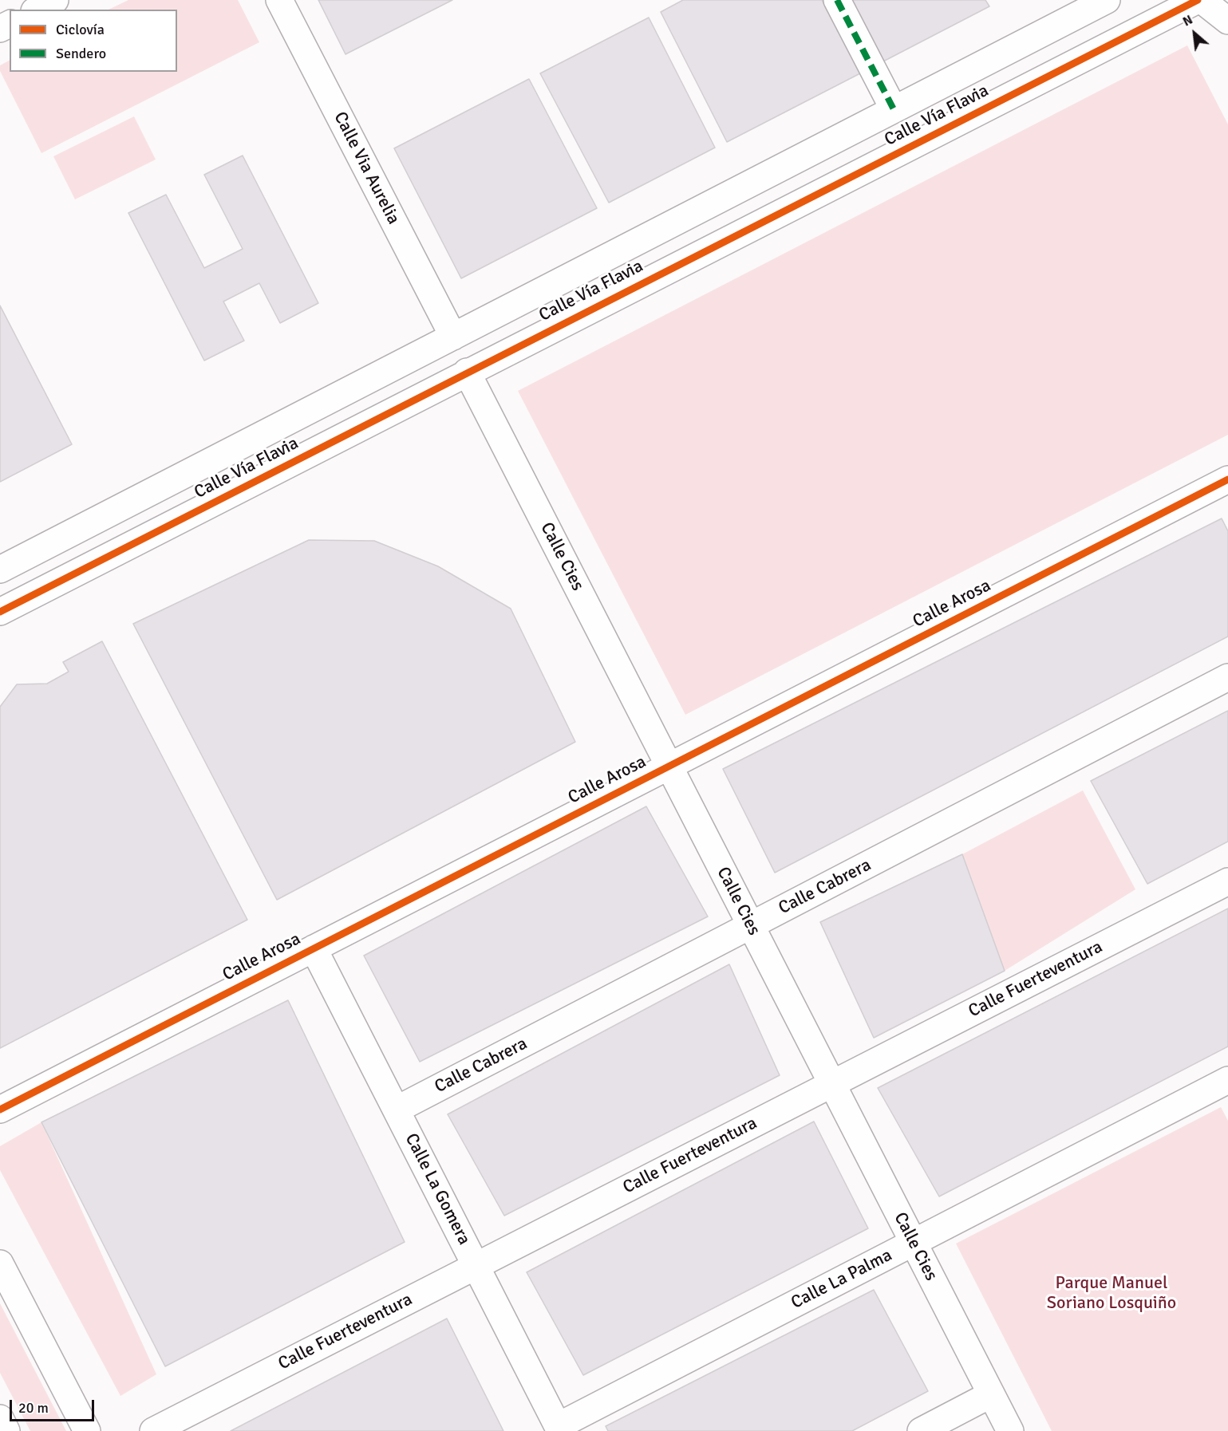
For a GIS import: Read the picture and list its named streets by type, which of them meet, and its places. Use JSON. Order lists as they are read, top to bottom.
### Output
{
  "streets": {
    "street": [
      "Calle Vía Flavia",
      "Calle Via Aurelia",
      "Calle Cies",
      "Calle Arosa",
      "Calle Cabrera",
      "Calle Fuerteventura",
      "Calle La Gomera",
      "Calle La Palma"
    ]
  },
  "crossings": [
    ["Calle Vía Flavia", "Calle Via Aurelia"],
    ["Calle Vía Flavia", "Calle Cies"],
    ["Calle Cies", "Calle Arosa"],
    ["Calle Cies", "Calle Cabrera"],
    ["Calle Cies", "Calle Fuerteventura"],
    ["Calle Cies", "Calle La Palma"],
    ["Calle Arosa", "Calle La Gomera"],
    ["Calle Cabrera", "Calle La Gomera"],
    ["Calle Fuerteventura", "Calle La Gomera"],
    ["Calle La Gomera", "Calle La Palma"]
  ],
  "parks": ["Parque Manuel Soriano Losquiño"],
  "legend": ["Ciclovía", "Sendero"],
  "scale_bar": "20 m",
  "north": "top left"
}
